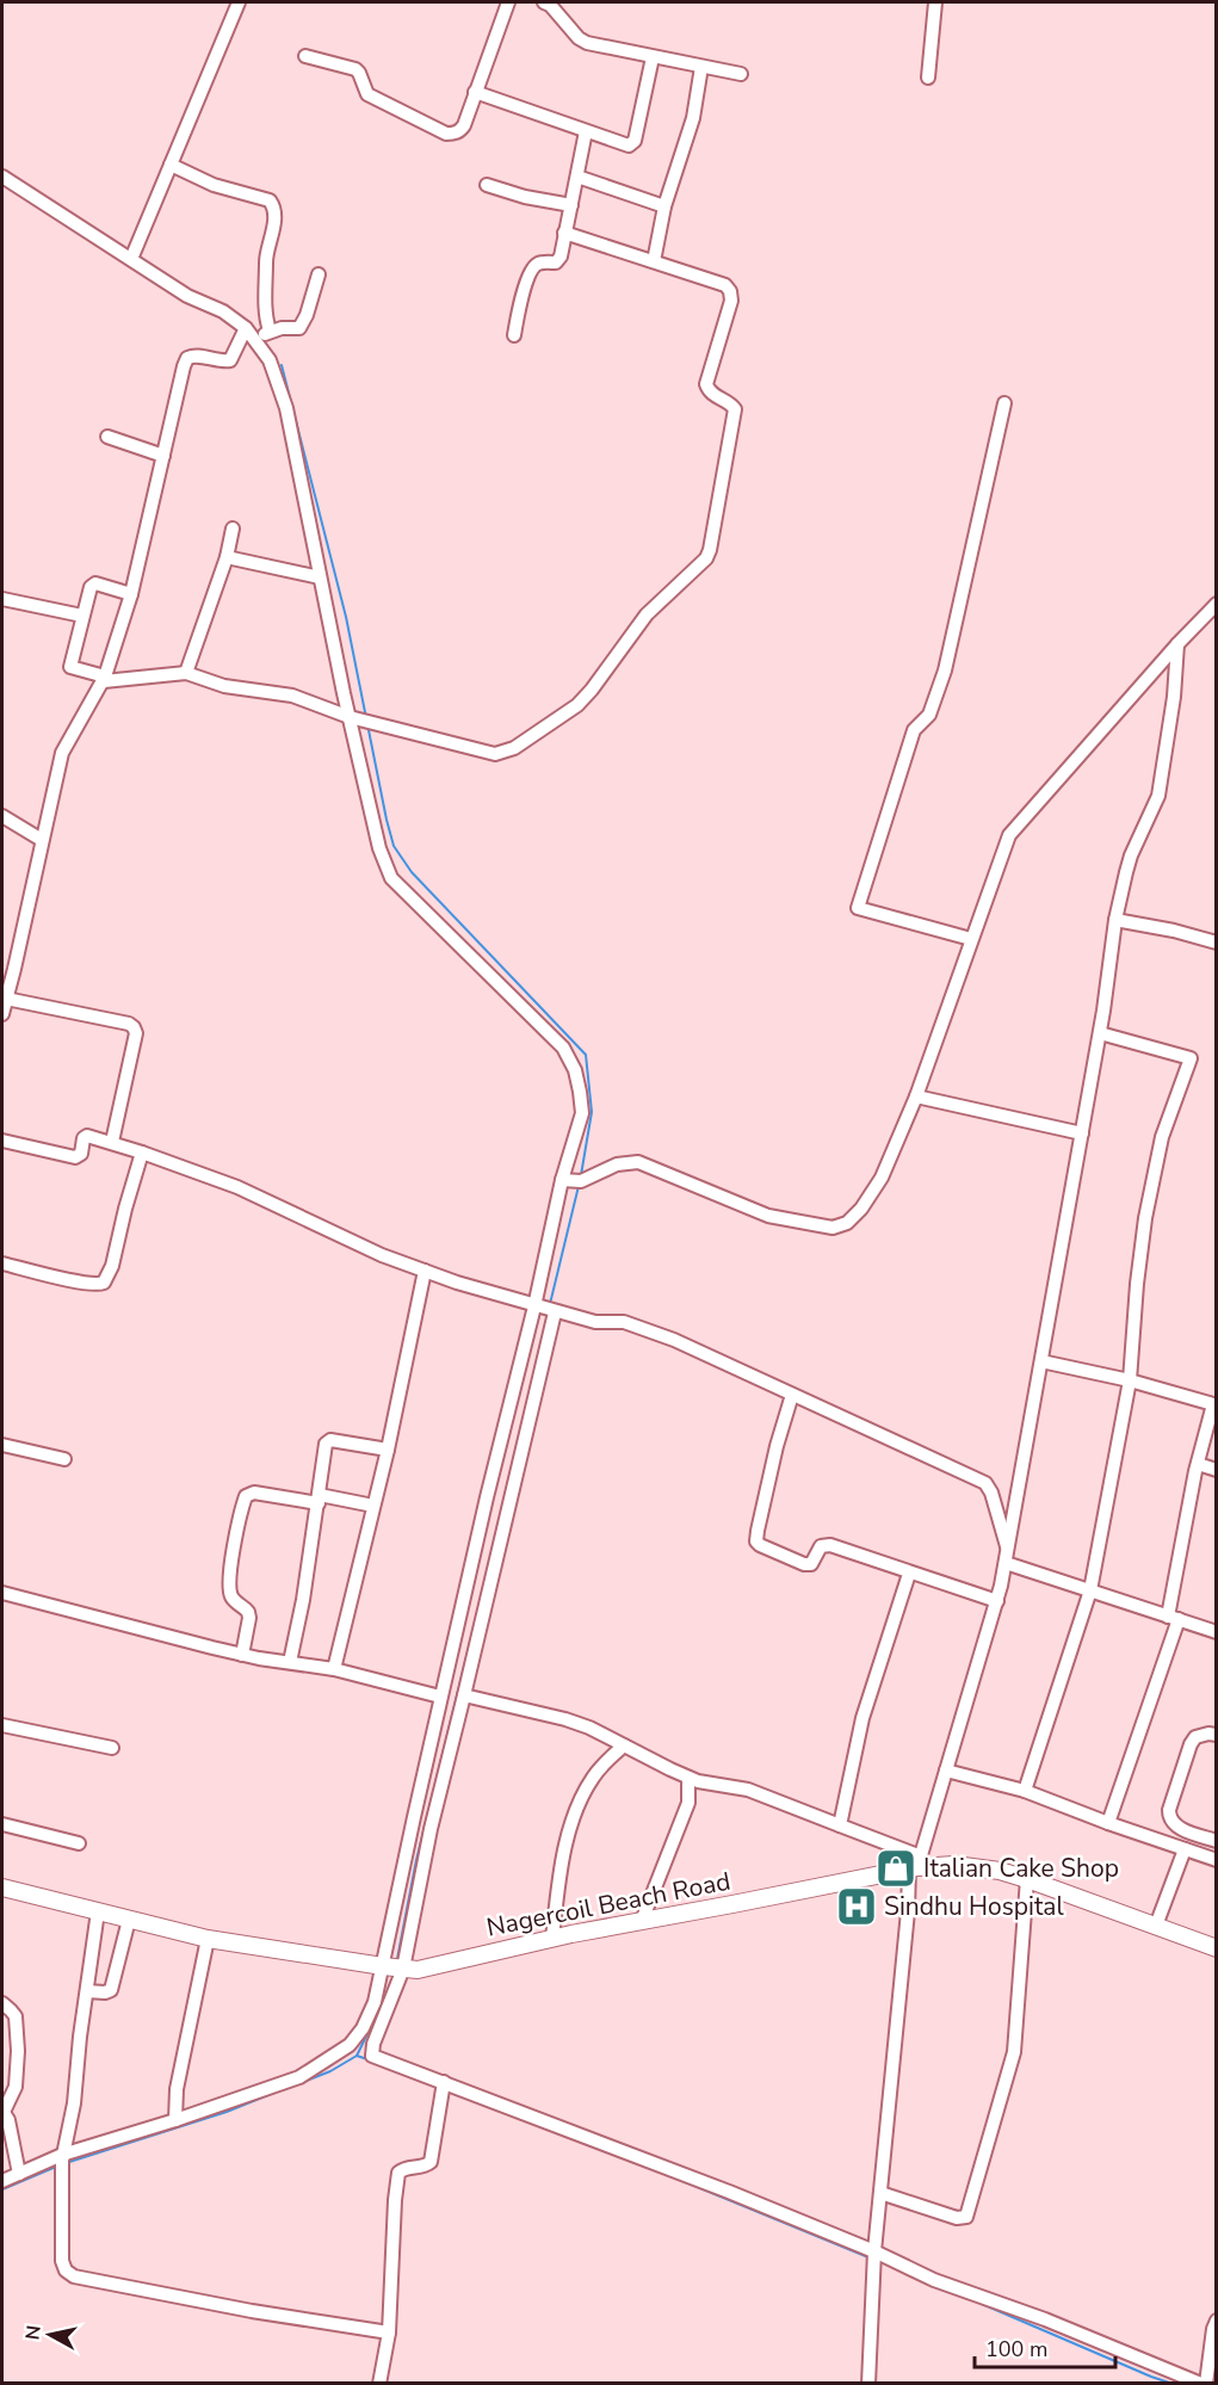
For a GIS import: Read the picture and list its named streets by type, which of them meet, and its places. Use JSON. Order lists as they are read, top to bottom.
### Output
{
  "streets": {
    "main road": ["Nagercoil Beach Road"]
  },
  "places": {
    "shop": ["Italian Cake Shop"],
    "hospital": ["Sindhu Hospital"]
  },
  "scale_bar": "100 m",
  "north": "left"
}
